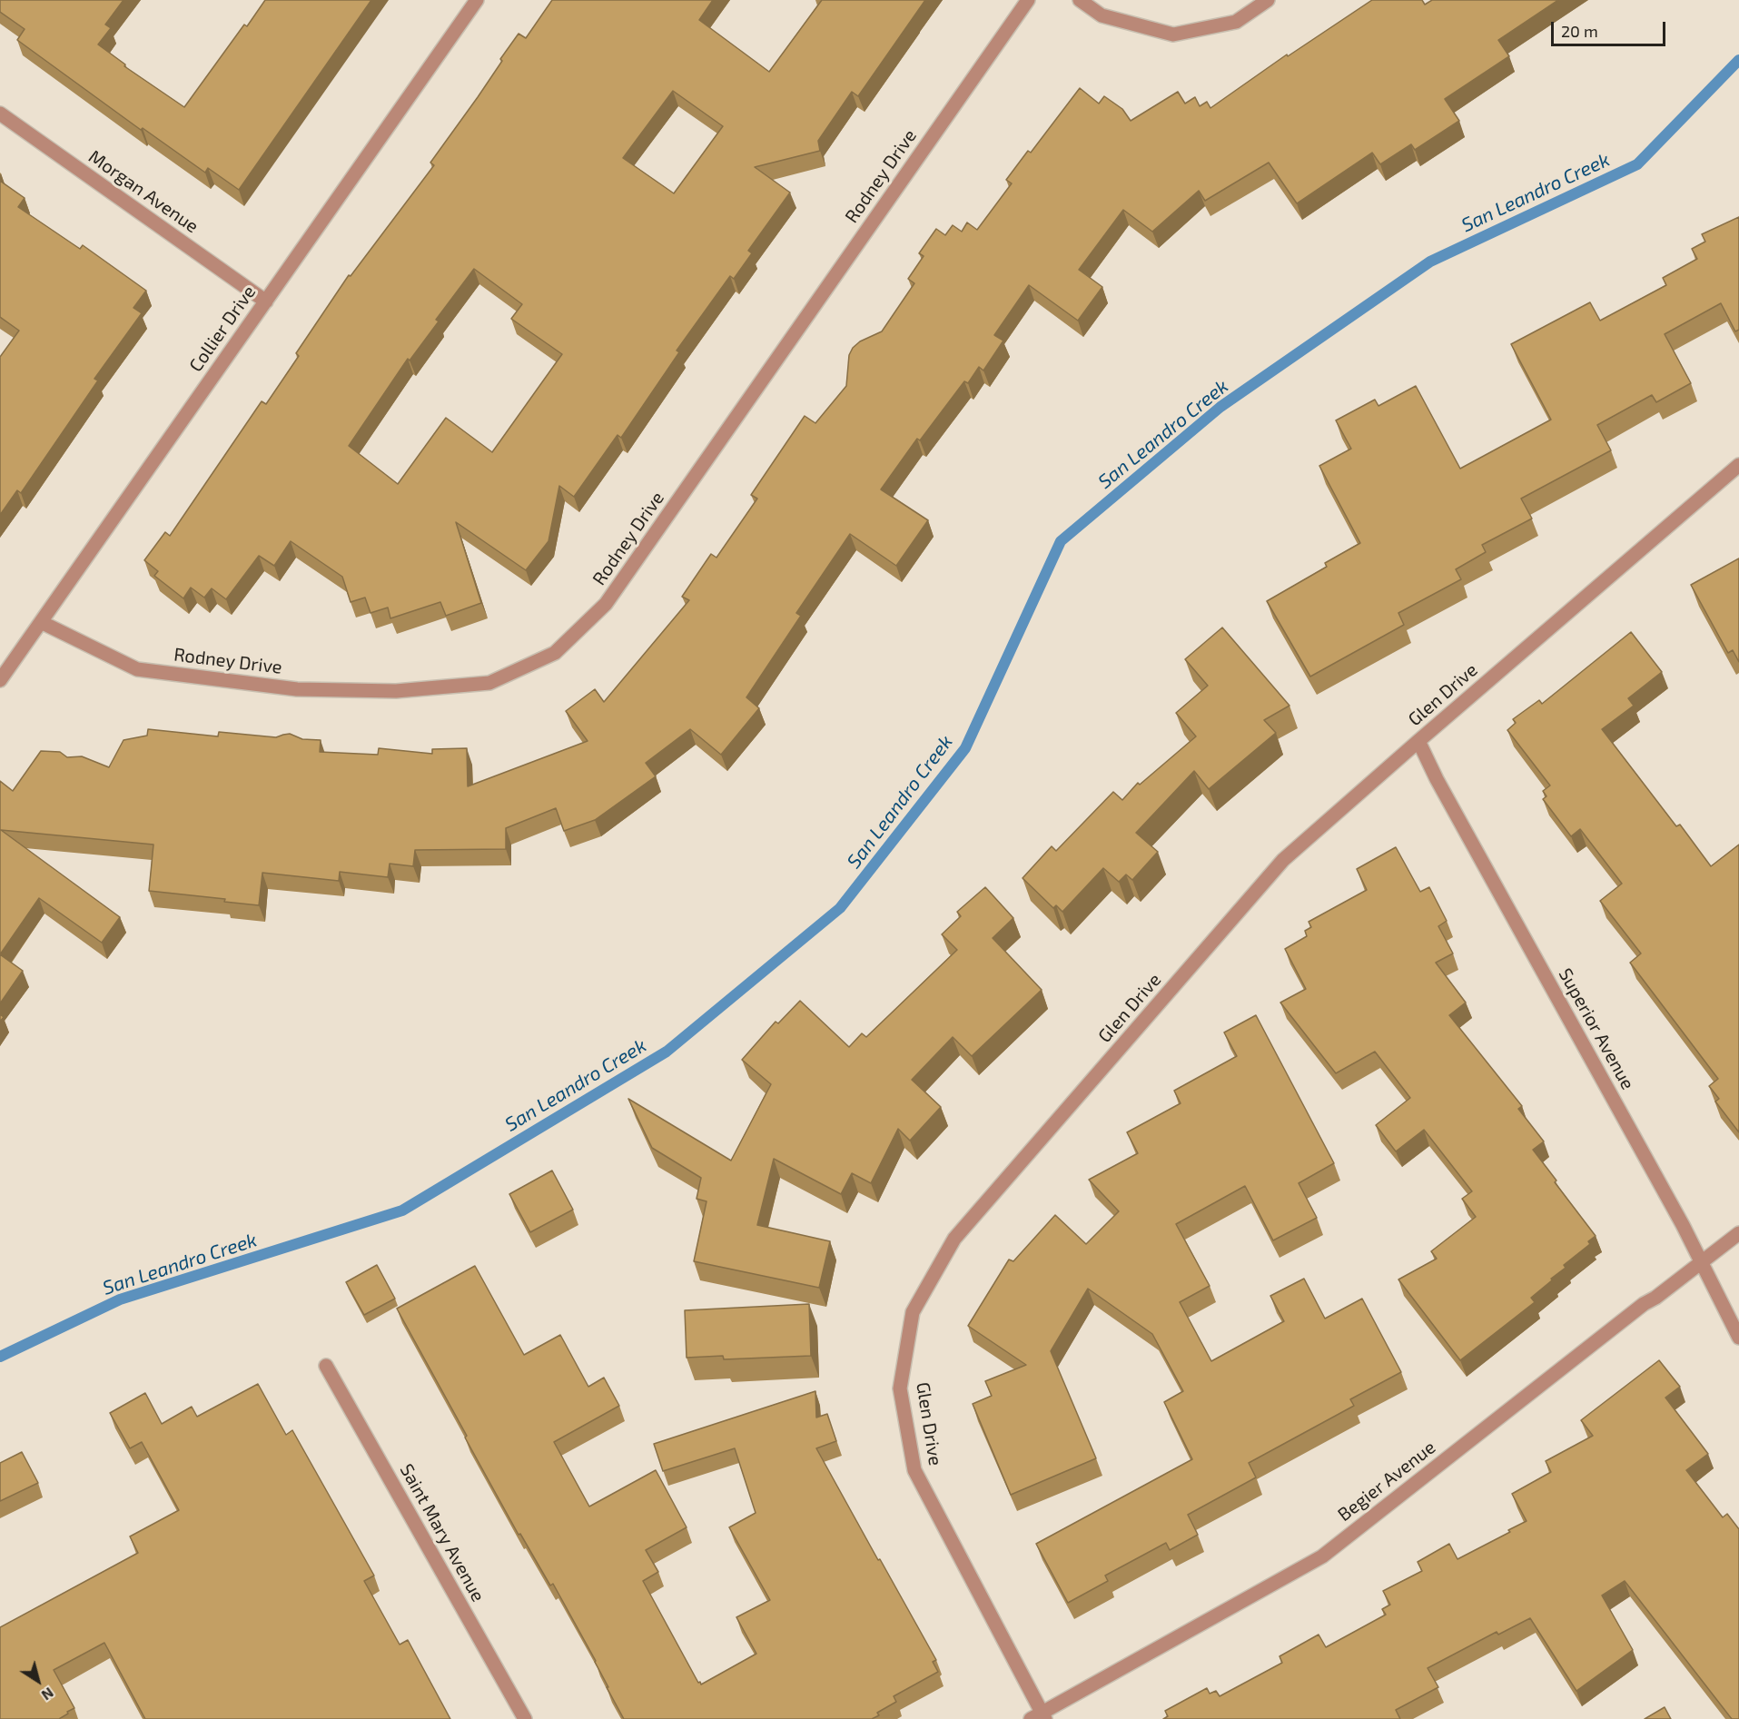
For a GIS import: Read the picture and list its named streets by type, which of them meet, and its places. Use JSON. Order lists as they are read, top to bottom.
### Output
{
  "streets": {
    "street": [
      "Rodney Drive",
      "Morgan Avenue",
      "Collier Drive",
      "Glen Drive",
      "Superior Avenue",
      "Begier Avenue",
      "Saint Mary Avenue"
    ]
  },
  "crossings": [
    ["Rodney Drive", "Collier Drive"],
    ["Morgan Avenue", "Collier Drive"],
    ["Glen Drive", "Superior Avenue"],
    ["Glen Drive", "Begier Avenue"],
    ["Superior Avenue", "Begier Avenue"]
  ],
  "water": ["San Leandro Creek"],
  "scale_bar": "20 m",
  "north": "bottom right"
}
